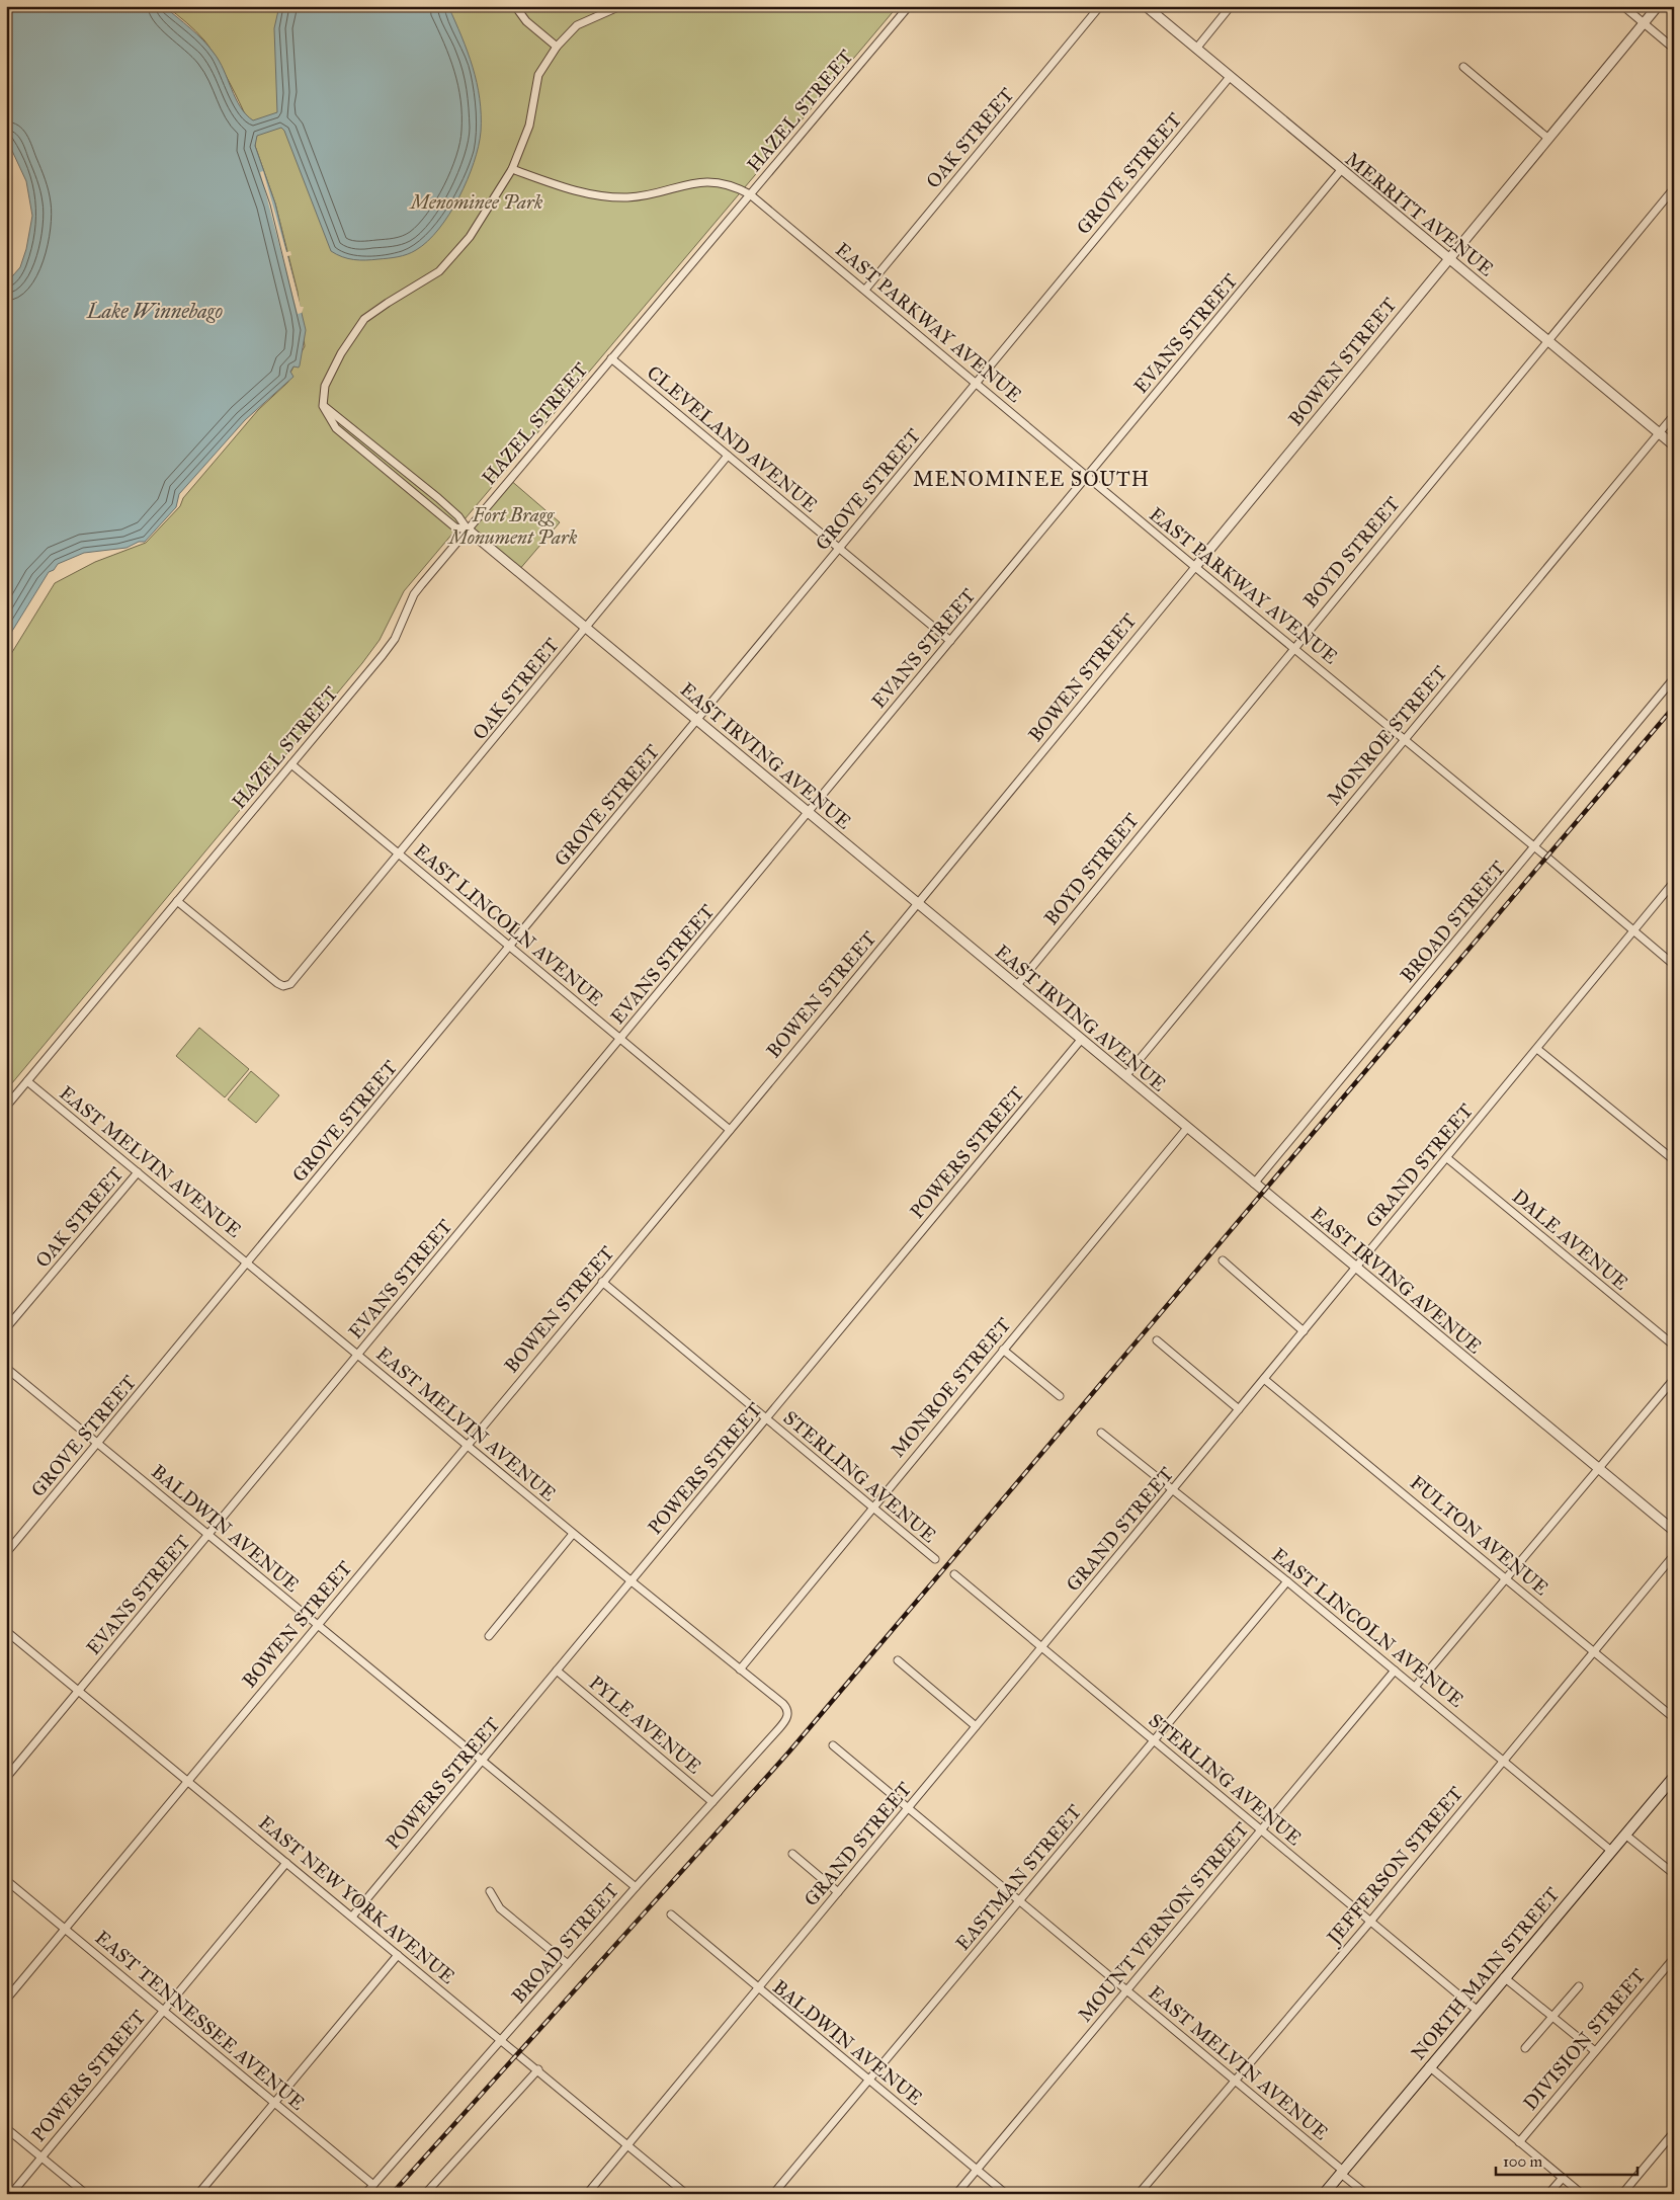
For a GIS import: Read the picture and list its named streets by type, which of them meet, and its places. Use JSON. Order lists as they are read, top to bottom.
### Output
{
  "streets": {
    "main road": ["NORTH MAIN STREET"],
    "street": [
      "HAZEL STREET",
      "OAK STREET",
      "GROVE STREET",
      "MERRITT AVENUE",
      "EAST PARKWAY AVENUE",
      "EVANS STREET",
      "BOWEN STREET",
      "CLEVELAND AVENUE",
      "BOYD STREET",
      "MONROE STREET",
      "EAST IRVING AVENUE",
      "BROAD STREET",
      "EAST LINCOLN AVENUE",
      "POWERS STREET",
      "EAST MELVIN AVENUE",
      "GRAND STREET",
      "DALE AVENUE",
      "STERLING AVENUE",
      "BALDWIN AVENUE",
      "FULTON AVENUE",
      "PYLE AVENUE",
      "JEFFERSON STREET",
      "EASTMAN STREET",
      "EAST NEW YORK AVENUE",
      "MOUNT VERNON STREET",
      "EAST TENNESSEE AVENUE",
      "DIVISION STREET"
    ]
  },
  "crossings": [
    ["HAZEL STREET", "OAK STREET"],
    ["HAZEL STREET", "EAST PARKWAY AVENUE"],
    ["HAZEL STREET", "CLEVELAND AVENUE"],
    ["HAZEL STREET", "EAST IRVING AVENUE"],
    ["HAZEL STREET", "EAST LINCOLN AVENUE"],
    ["HAZEL STREET", "EAST MELVIN AVENUE"],
    ["OAK STREET", "EAST PARKWAY AVENUE"],
    ["OAK STREET", "CLEVELAND AVENUE"],
    ["OAK STREET", "EAST IRVING AVENUE"],
    ["OAK STREET", "EAST LINCOLN AVENUE"],
    ["OAK STREET", "EAST MELVIN AVENUE"],
    ["GROVE STREET", "MERRITT AVENUE"],
    ["GROVE STREET", "EAST PARKWAY AVENUE"],
    ["GROVE STREET", "CLEVELAND AVENUE"],
    ["GROVE STREET", "EAST IRVING AVENUE"],
    ["GROVE STREET", "EAST LINCOLN AVENUE"],
    ["GROVE STREET", "EAST MELVIN AVENUE"],
    ["GROVE STREET", "BALDWIN AVENUE"],
    ["MERRITT AVENUE", "EVANS STREET"],
    ["MERRITT AVENUE", "BOWEN STREET"],
    ["MERRITT AVENUE", "BOYD STREET"],
    ["MERRITT AVENUE", "MONROE STREET"],
    ["EAST PARKWAY AVENUE", "EVANS STREET"],
    ["EAST PARKWAY AVENUE", "BOWEN STREET"],
    ["EAST PARKWAY AVENUE", "BOYD STREET"],
    ["EAST PARKWAY AVENUE", "MONROE STREET"],
    ["EAST PARKWAY AVENUE", "BROAD STREET"],
    ["EAST PARKWAY AVENUE", "GRAND STREET"],
    ["EVANS STREET", "CLEVELAND AVENUE"],
    ["EVANS STREET", "EAST IRVING AVENUE"],
    ["EVANS STREET", "EAST LINCOLN AVENUE"],
    ["EVANS STREET", "EAST MELVIN AVENUE"],
    ["EVANS STREET", "BALDWIN AVENUE"],
    ["EVANS STREET", "EAST NEW YORK AVENUE"],
    ["BOWEN STREET", "EAST IRVING AVENUE"],
    ["BOWEN STREET", "EAST LINCOLN AVENUE"],
    ["BOWEN STREET", "EAST MELVIN AVENUE"],
    ["BOWEN STREET", "STERLING AVENUE"],
    ["BOWEN STREET", "BALDWIN AVENUE"],
    ["BOWEN STREET", "EAST NEW YORK AVENUE"],
    ["BOWEN STREET", "EAST TENNESSEE AVENUE"],
    ["BOYD STREET", "EAST IRVING AVENUE"],
    ["MONROE STREET", "EAST IRVING AVENUE"],
    ["MONROE STREET", "EAST MELVIN AVENUE"],
    ["MONROE STREET", "STERLING AVENUE"],
    ["EAST IRVING AVENUE", "BROAD STREET"],
    ["EAST IRVING AVENUE", "POWERS STREET"],
    ["EAST IRVING AVENUE", "GRAND STREET"],
    ["BROAD STREET", "EAST MELVIN AVENUE"],
    ["BROAD STREET", "BALDWIN AVENUE"],
    ["BROAD STREET", "PYLE AVENUE"],
    ["BROAD STREET", "EAST NEW YORK AVENUE"],
    ["BROAD STREET", "EAST TENNESSEE AVENUE"],
    ["EAST LINCOLN AVENUE", "GRAND STREET"],
    ["EAST LINCOLN AVENUE", "JEFFERSON STREET"],
    ["EAST LINCOLN AVENUE", "EASTMAN STREET"],
    ["EAST LINCOLN AVENUE", "MOUNT VERNON STREET"],
    ["EAST LINCOLN AVENUE", "NORTH MAIN STREET"],
    ["POWERS STREET", "EAST MELVIN AVENUE"],
    ["POWERS STREET", "STERLING AVENUE"],
    ["POWERS STREET", "BALDWIN AVENUE"],
    ["POWERS STREET", "PYLE AVENUE"],
    ["POWERS STREET", "EAST NEW YORK AVENUE"],
    ["POWERS STREET", "EAST TENNESSEE AVENUE"],
    ["EAST MELVIN AVENUE", "GRAND STREET"],
    ["EAST MELVIN AVENUE", "JEFFERSON STREET"],
    ["EAST MELVIN AVENUE", "EASTMAN STREET"],
    ["EAST MELVIN AVENUE", "MOUNT VERNON STREET"],
    ["EAST MELVIN AVENUE", "NORTH MAIN STREET"],
    ["GRAND STREET", "DALE AVENUE"],
    ["GRAND STREET", "STERLING AVENUE"],
    ["GRAND STREET", "BALDWIN AVENUE"],
    ["GRAND STREET", "FULTON AVENUE"],
    ["GRAND STREET", "EAST NEW YORK AVENUE"],
    ["STERLING AVENUE", "JEFFERSON STREET"],
    ["STERLING AVENUE", "EASTMAN STREET"],
    ["STERLING AVENUE", "MOUNT VERNON STREET"],
    ["STERLING AVENUE", "NORTH MAIN STREET"],
    ["BALDWIN AVENUE", "EASTMAN STREET"],
    ["BALDWIN AVENUE", "MOUNT VERNON STREET"],
    ["FULTON AVENUE", "JEFFERSON STREET"]
  ],
  "districts": ["MENOMINEE SOUTH"],
  "water": ["Lake Winnebago"],
  "parks": ["Menominee Park", "Fort Bragg Monument Park"],
  "scale_bar": "100 m"
}
